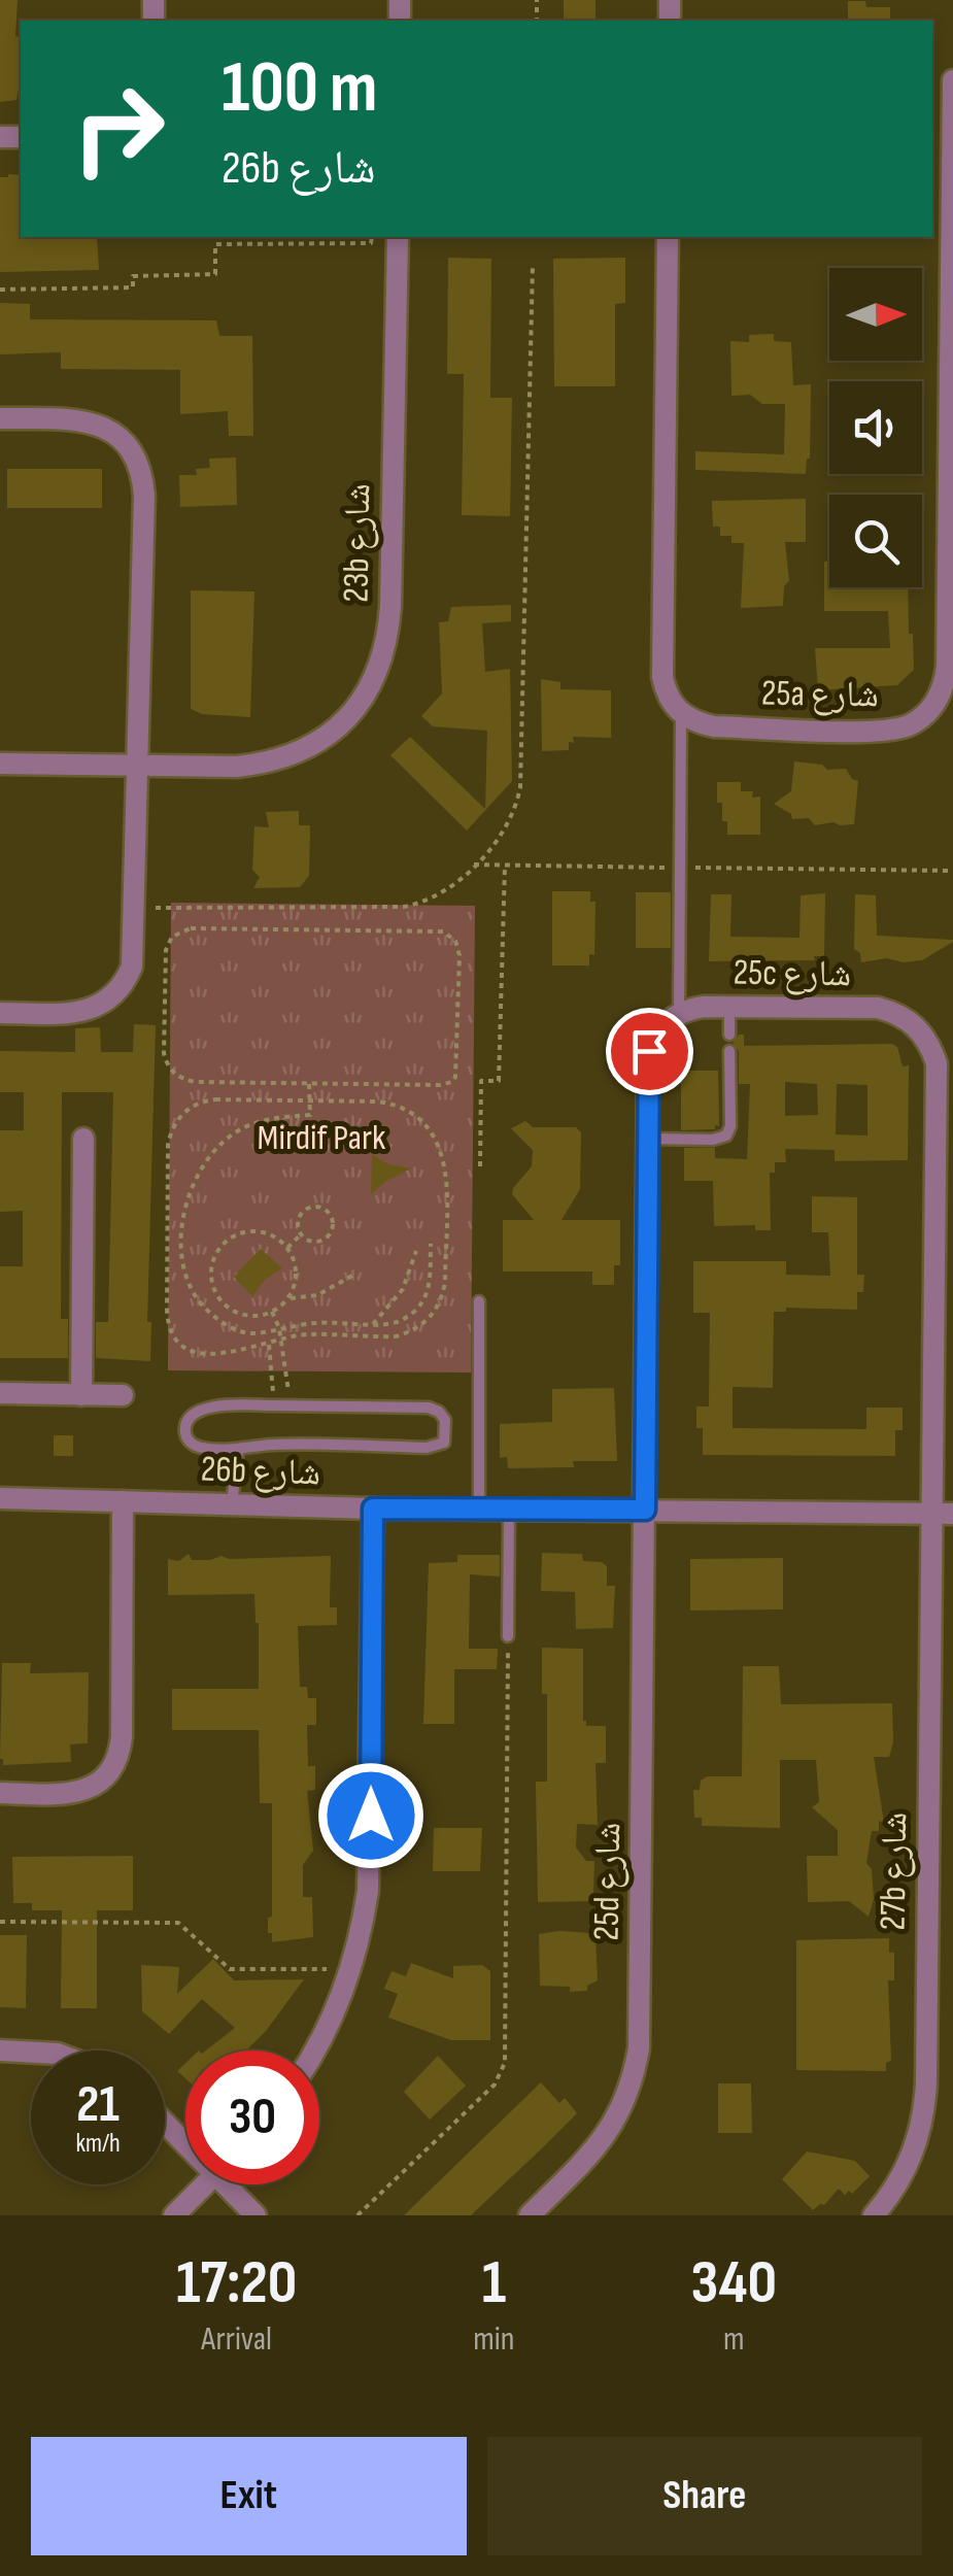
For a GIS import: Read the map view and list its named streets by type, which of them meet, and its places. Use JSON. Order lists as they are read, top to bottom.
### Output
{
  "streets": {
    "street": [
      "23b شارع",
      "25a شارع",
      "25c شارع",
      "26b شارع",
      "27b شارع",
      "25d شارع"
    ]
  },
  "crossings": [
    ["25c شارع", "26b شارع"],
    ["25c شارع", "27b شارع"],
    ["26b شارع", "27b شارع"],
    ["26b شارع", "25d شارع"]
  ],
  "parks": ["Mirdif Park"],
  "north": "right",
  "page": {
    "turn": ["100 m", "26b شارع"],
    "speed": "21 km/h",
    "limit": "30",
    "eta": [
      "17:20",
      "Arrival",
      "1",
      "min",
      "340",
      "m"
    ],
    "buttons": ["Exit", "Share"]
  }
}
